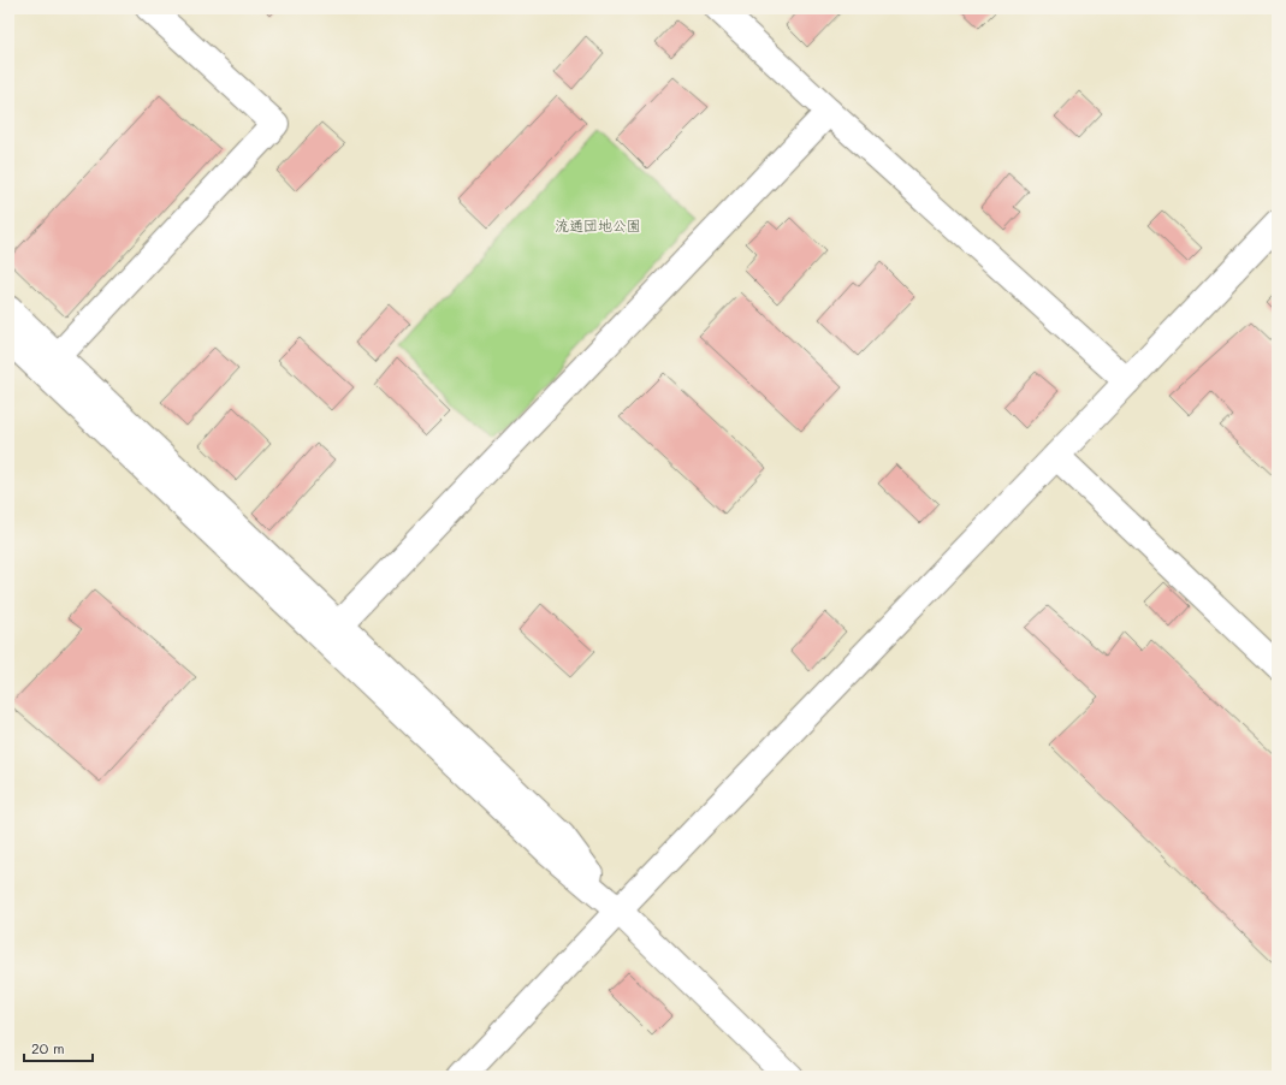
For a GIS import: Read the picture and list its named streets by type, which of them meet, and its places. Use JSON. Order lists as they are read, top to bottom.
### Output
{
  "parks": ["流通団地公園"],
  "scale_bar": "20 m"
}
